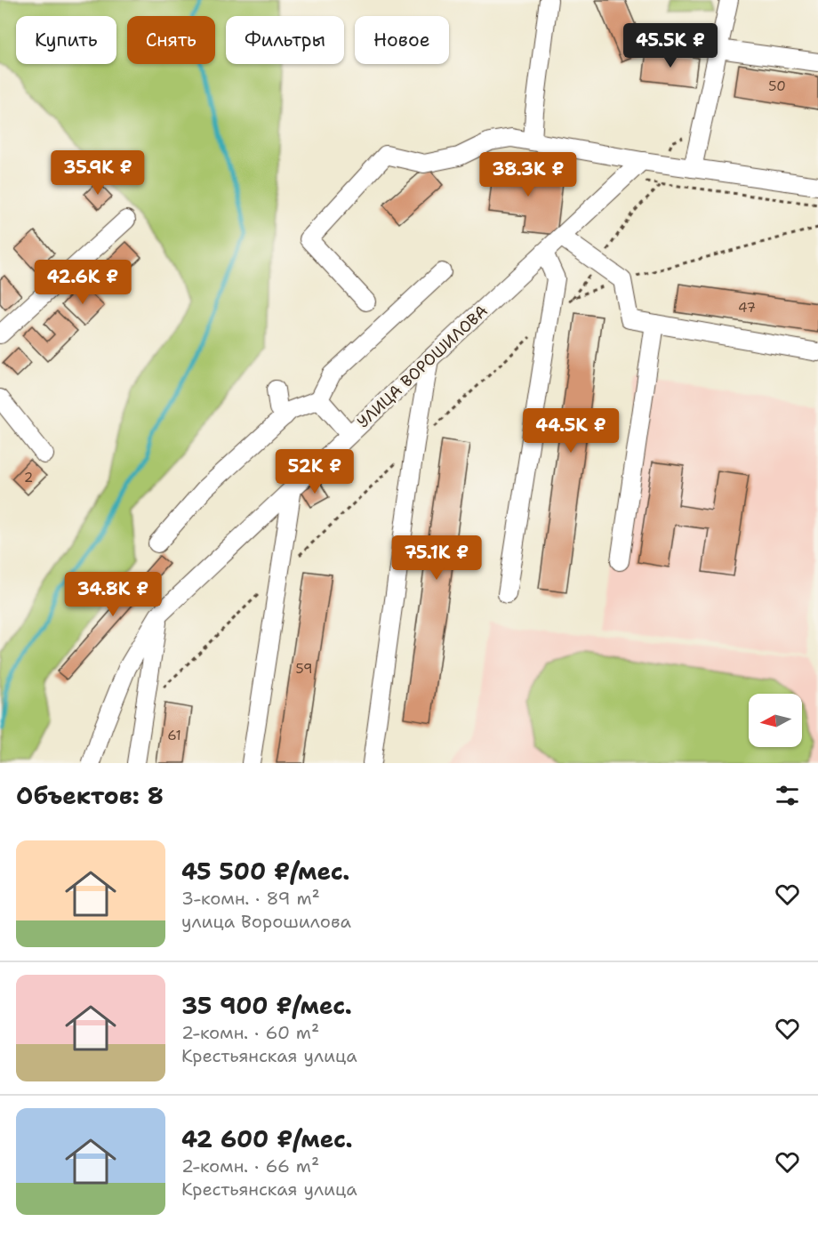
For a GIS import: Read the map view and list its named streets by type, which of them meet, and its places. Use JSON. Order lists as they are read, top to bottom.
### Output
{
  "streets": {
    "street": ["УЛИЦА ВОРОШИЛОВА"]
  },
  "house_numbers": [
    "50",
    "47",
    "2",
    "59",
    "61"
  ],
  "north": "left",
  "page": {
    "chip": [
      "Купить",
      "Снять",
      "Фильтры",
      "Новое"
    ],
    "price": [
      "45.5K ₽",
      "35.9K ₽",
      "38.3K ₽",
      "42.6K ₽",
      "44.5K ₽",
      "52K ₽",
      "75.1K ₽",
      "34.8K ₽"
    ],
    "heading": "Объектов: 8",
    "list": [
      {
        "name": "45 500 ₽/мес.",
        "note": "3-комн. · 89 m² · улица Ворошилова"
      },
      {
        "name": "35 900 ₽/мес.",
        "note": "2-комн. · 60 m² · Крестьянская улица"
      },
      {
        "name": "42 600 ₽/мес.",
        "note": "2-комн. · 66 m² · Крестьянская улица"
      }
    ]
  }
}
